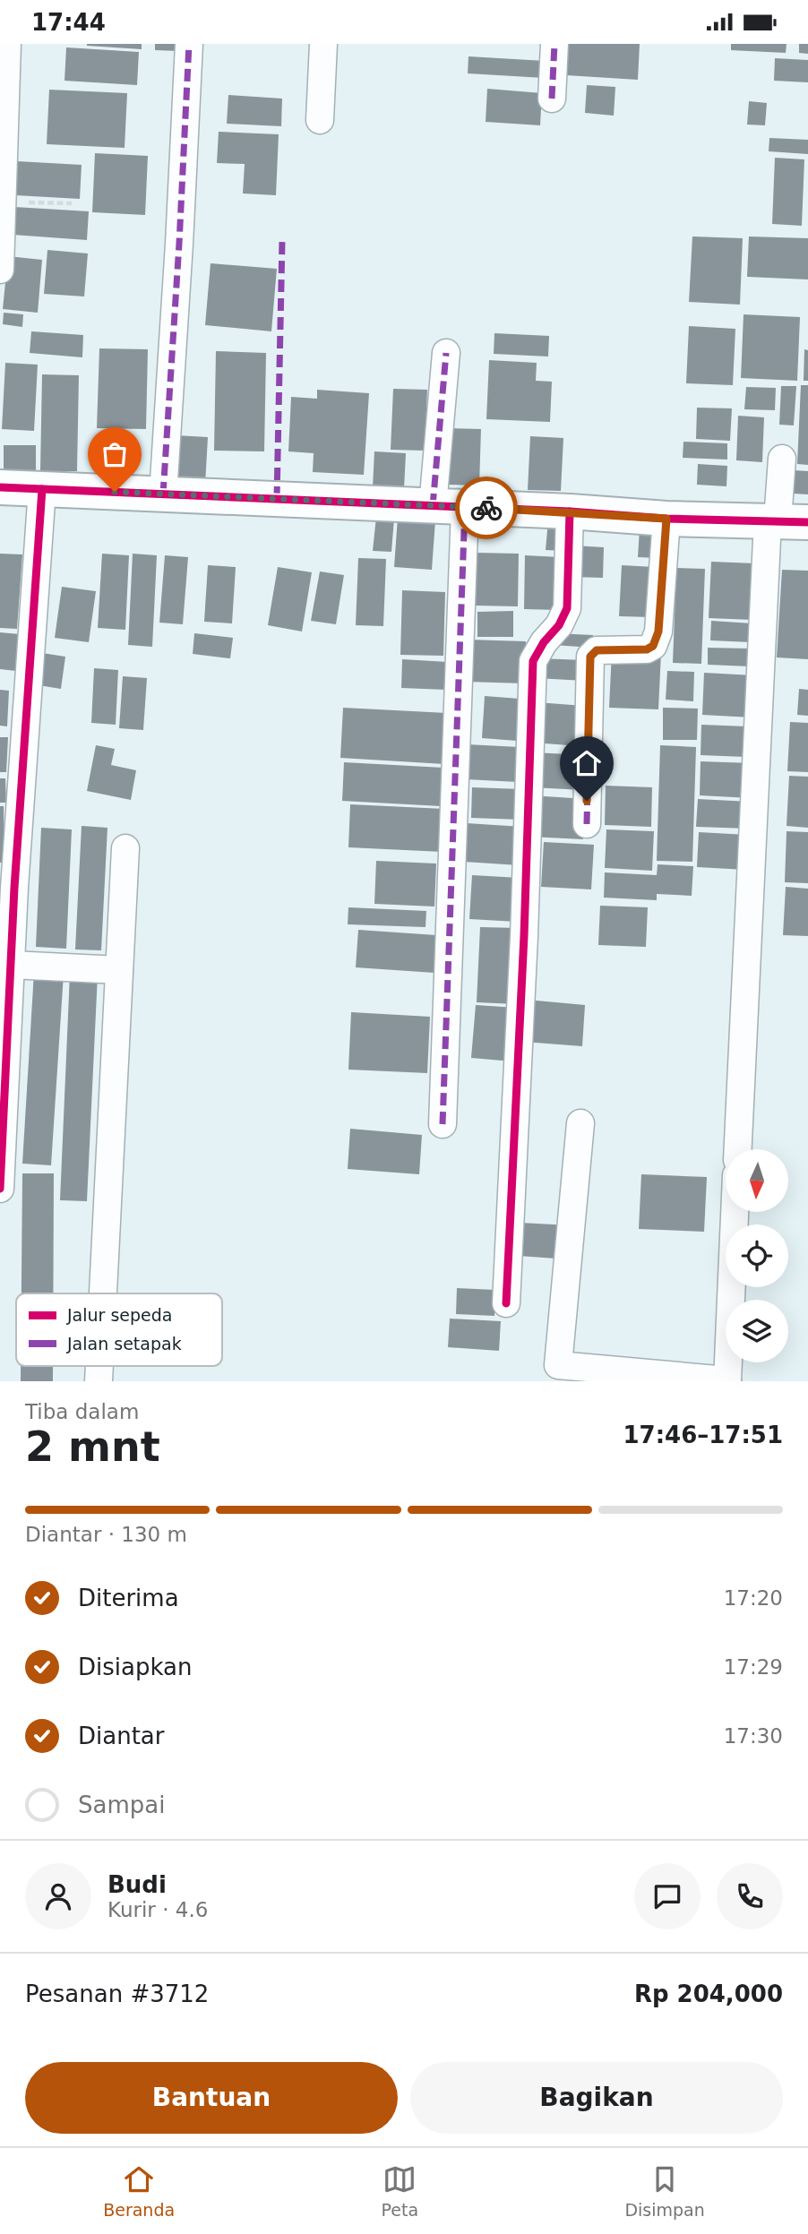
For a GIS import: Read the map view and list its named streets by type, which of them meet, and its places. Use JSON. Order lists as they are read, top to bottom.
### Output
{
  "legend": ["Jalur sepeda", "Jalan setapak"],
  "north": "bottom",
  "page": {
    "status": "17:44",
    "heading": ["2 mnt", "Tiba dalam", "17:46–17:51"],
    "panel": [
      "Budi",
      "Kurir · 4.6",
      "Pesanan #3712",
      "Rp 204,000"
    ],
    "bar": "Diantar · 130 m",
    "list": [
      ["Diterima", "17:20"],
      ["Disiapkan", "17:29"],
      ["Diantar", "17:30"],
      "Sampai"
    ],
    "buttons": ["Bantuan", "Bagikan"],
    "tabs": ["Beranda", "Peta", "Disimpan"]
  }
}
